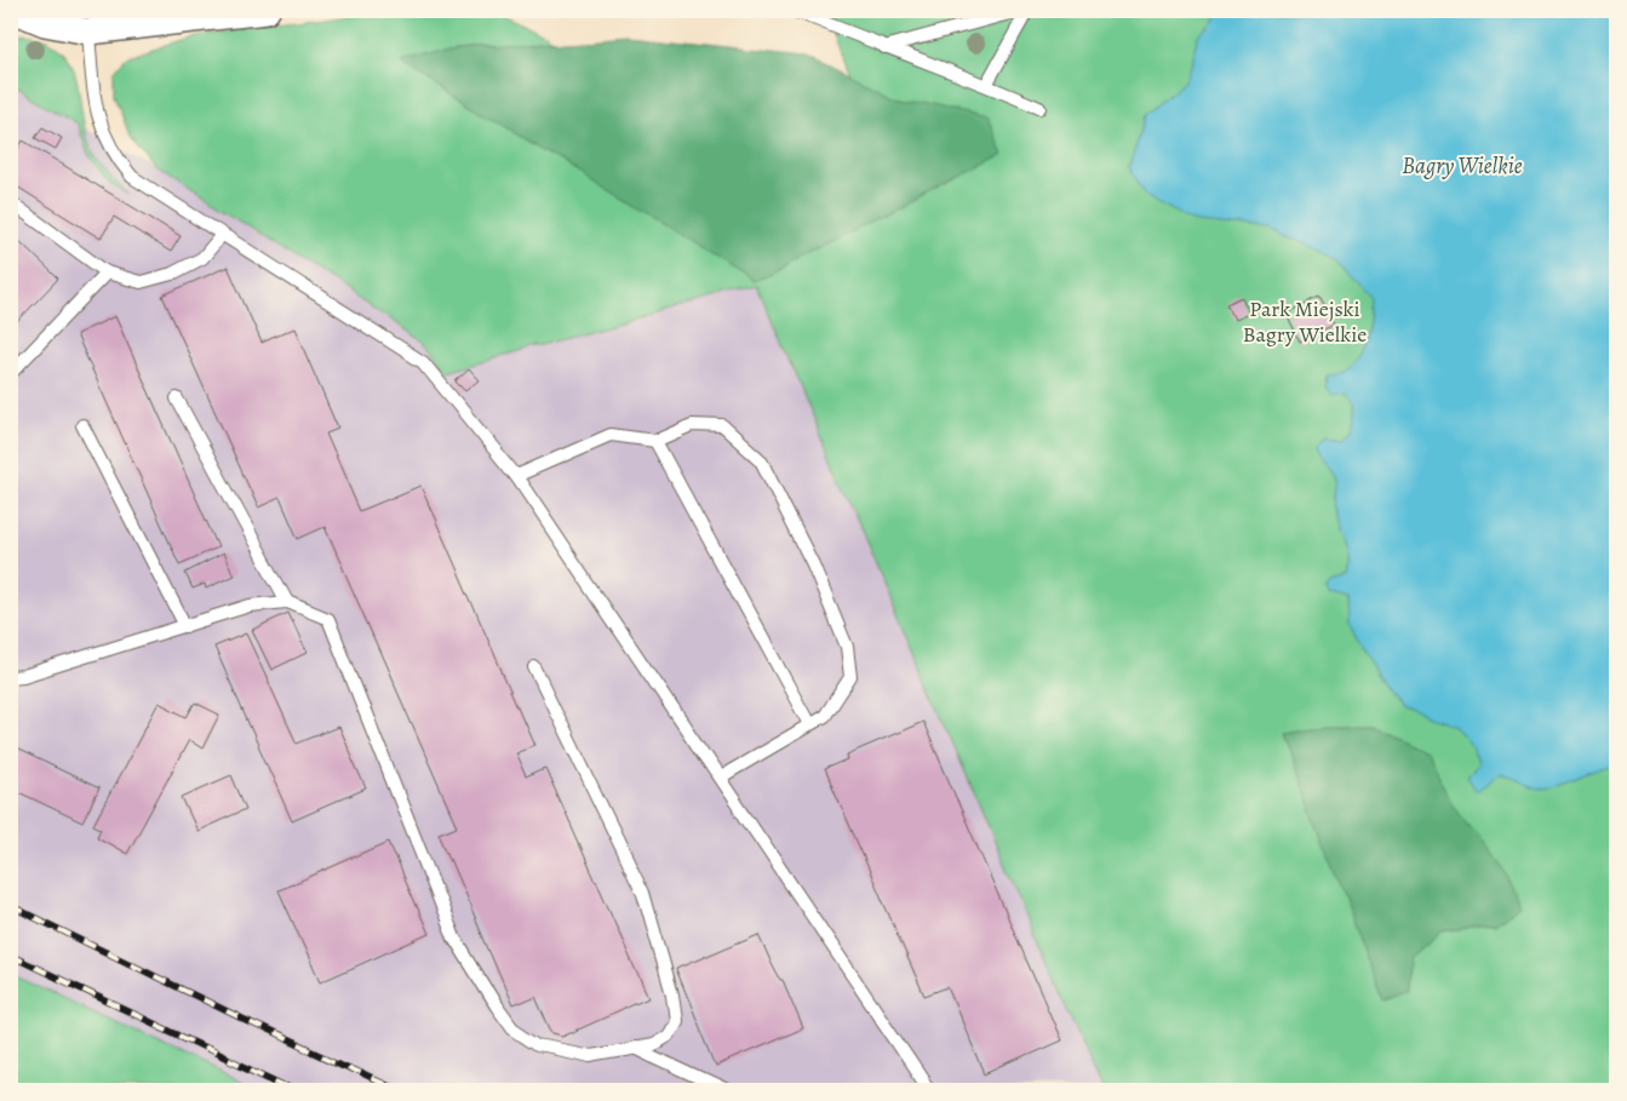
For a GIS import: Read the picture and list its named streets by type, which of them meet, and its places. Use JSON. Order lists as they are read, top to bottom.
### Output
{
  "water": ["Bagry Wielkie"],
  "parks": ["Park Miejski Bagry Wielkie"]
}
